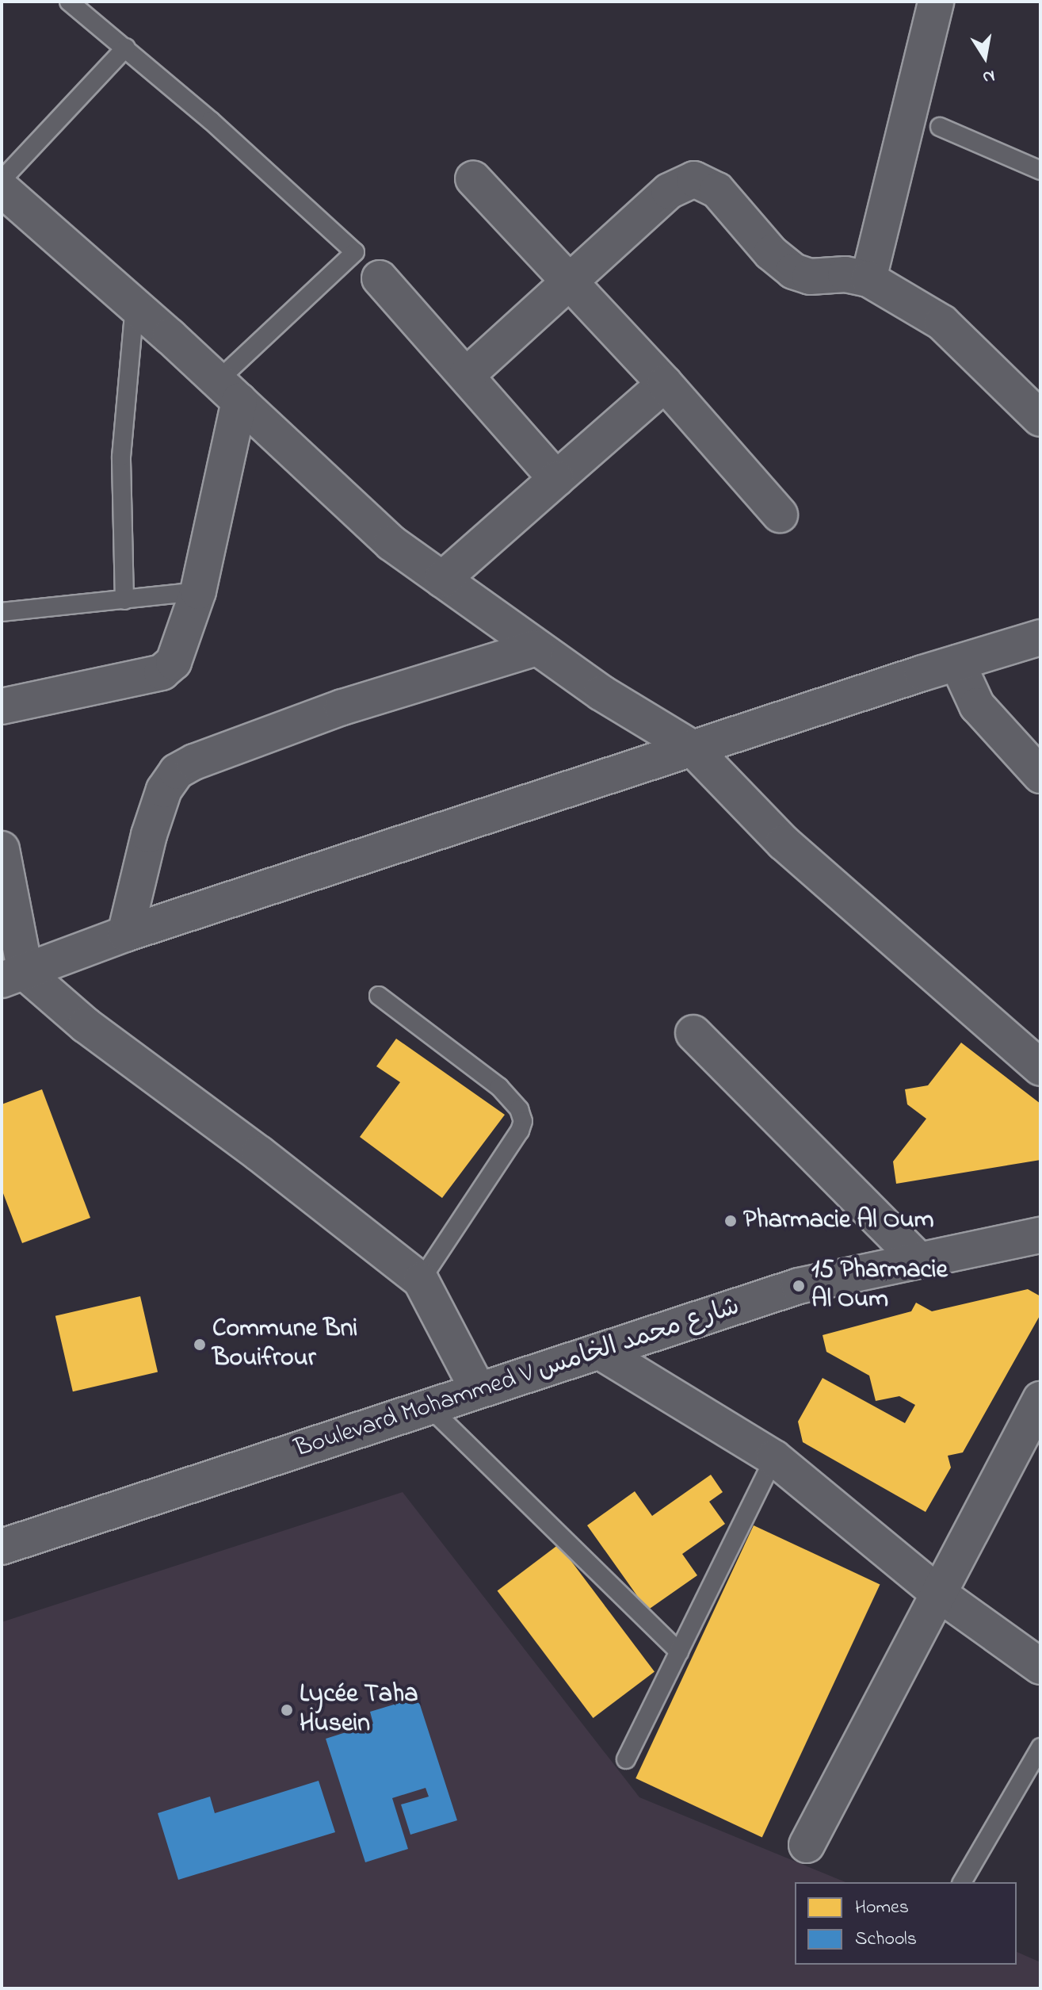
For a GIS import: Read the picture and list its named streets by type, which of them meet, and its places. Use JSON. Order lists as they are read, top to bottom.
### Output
{
  "streets": {
    "street": ["Boulevard Mohammed V شارع محمد الخامس"]
  },
  "places": [
    "Pharmacie Al Oum",
    "15 Pharmacie Al Oum",
    "Commune Bni Bouifrour",
    "Lycée Taha Husein"
  ],
  "legend": ["Homes", "Schools"],
  "north": "bottom"
}
